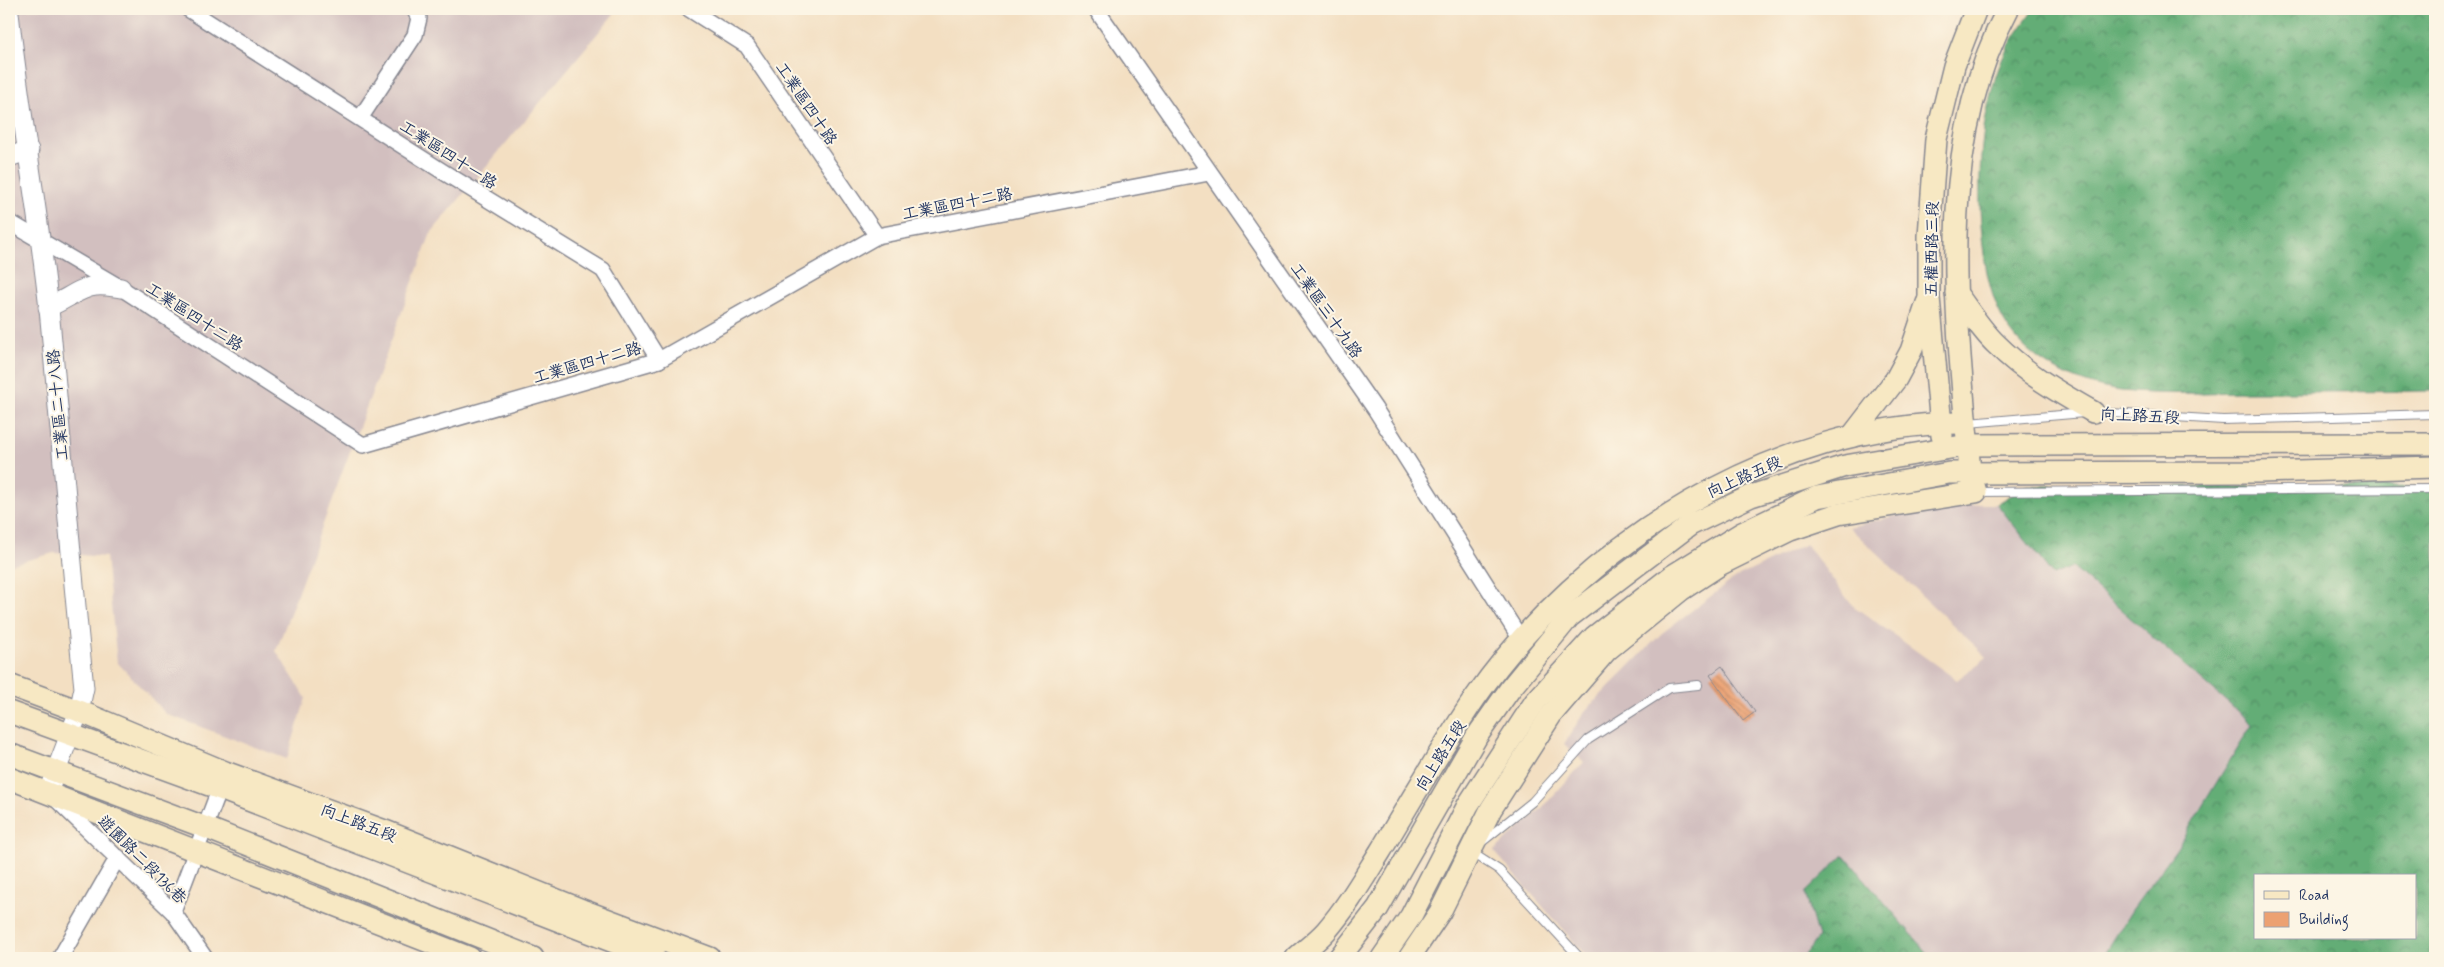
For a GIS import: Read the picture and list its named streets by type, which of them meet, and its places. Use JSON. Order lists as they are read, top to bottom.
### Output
{
  "streets": {
    "main road": ["五權西路三段", "向上路五段"],
    "street": [
      "工業區四十路",
      "工業區四十一路",
      "工業區四十二路",
      "工業區三十九路",
      "工業區二十八路",
      "遊園路二段136巷"
    ]
  },
  "crossings": [
    ["工業區四十路", "工業區四十二路"],
    ["工業區四十一路", "工業區四十二路"],
    ["工業區四十二路", "工業區三十九路"],
    ["工業區四十二路", "工業區二十八路"],
    ["五權西路三段", "向上路五段"],
    ["工業區三十九路", "向上路五段"],
    ["工業區二十八路", "向上路五段"],
    ["工業區二十八路", "遊園路二段136巷"]
  ],
  "legend": ["Road", "Building"]
}
